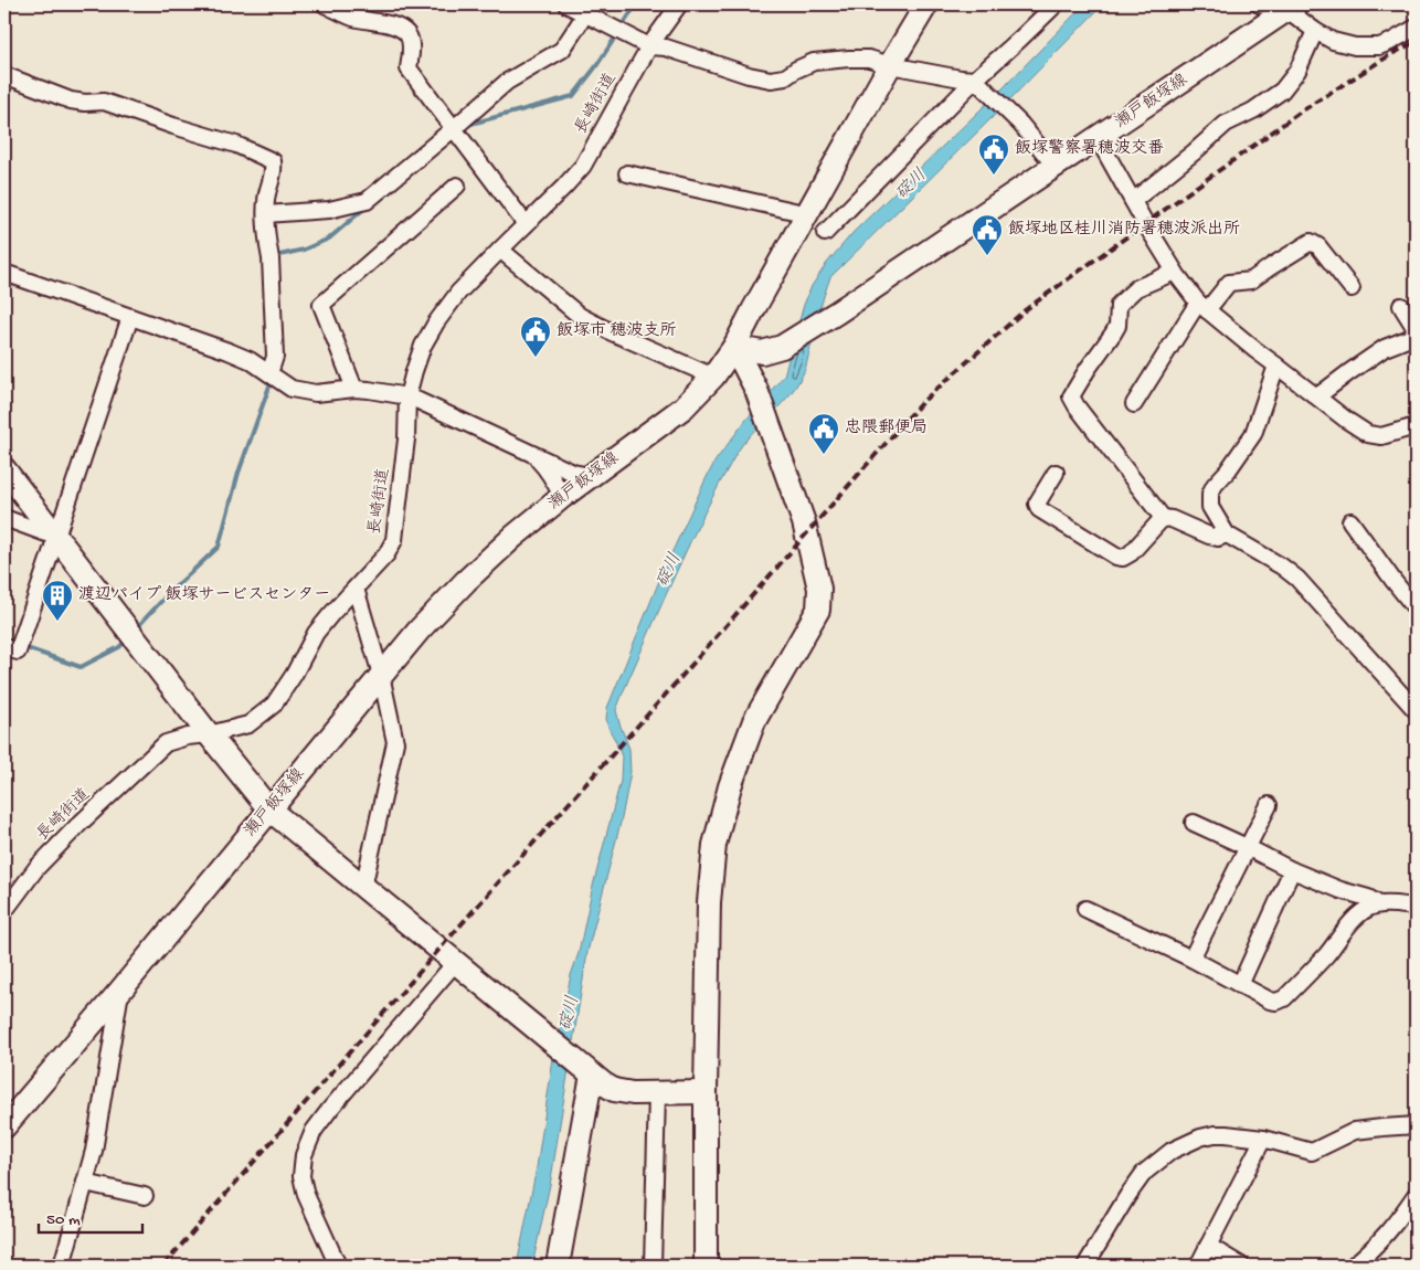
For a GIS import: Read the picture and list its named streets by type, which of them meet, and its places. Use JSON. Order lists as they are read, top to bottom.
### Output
{
  "streets": {
    "street": ["瀬戸飯塚線", "長崎街道"]
  },
  "water": ["碇川"],
  "places": {
    "public building": [
      "飯塚警察署穂波交番",
      "飯塚地区桂川消防署穂波派出所",
      "飯塚市 穂波支所",
      "忠隈郵便局"
    ],
    "building": ["渡辺パイプ 飯塚サービスセンター"]
  },
  "scale_bar": "50 m"
}
